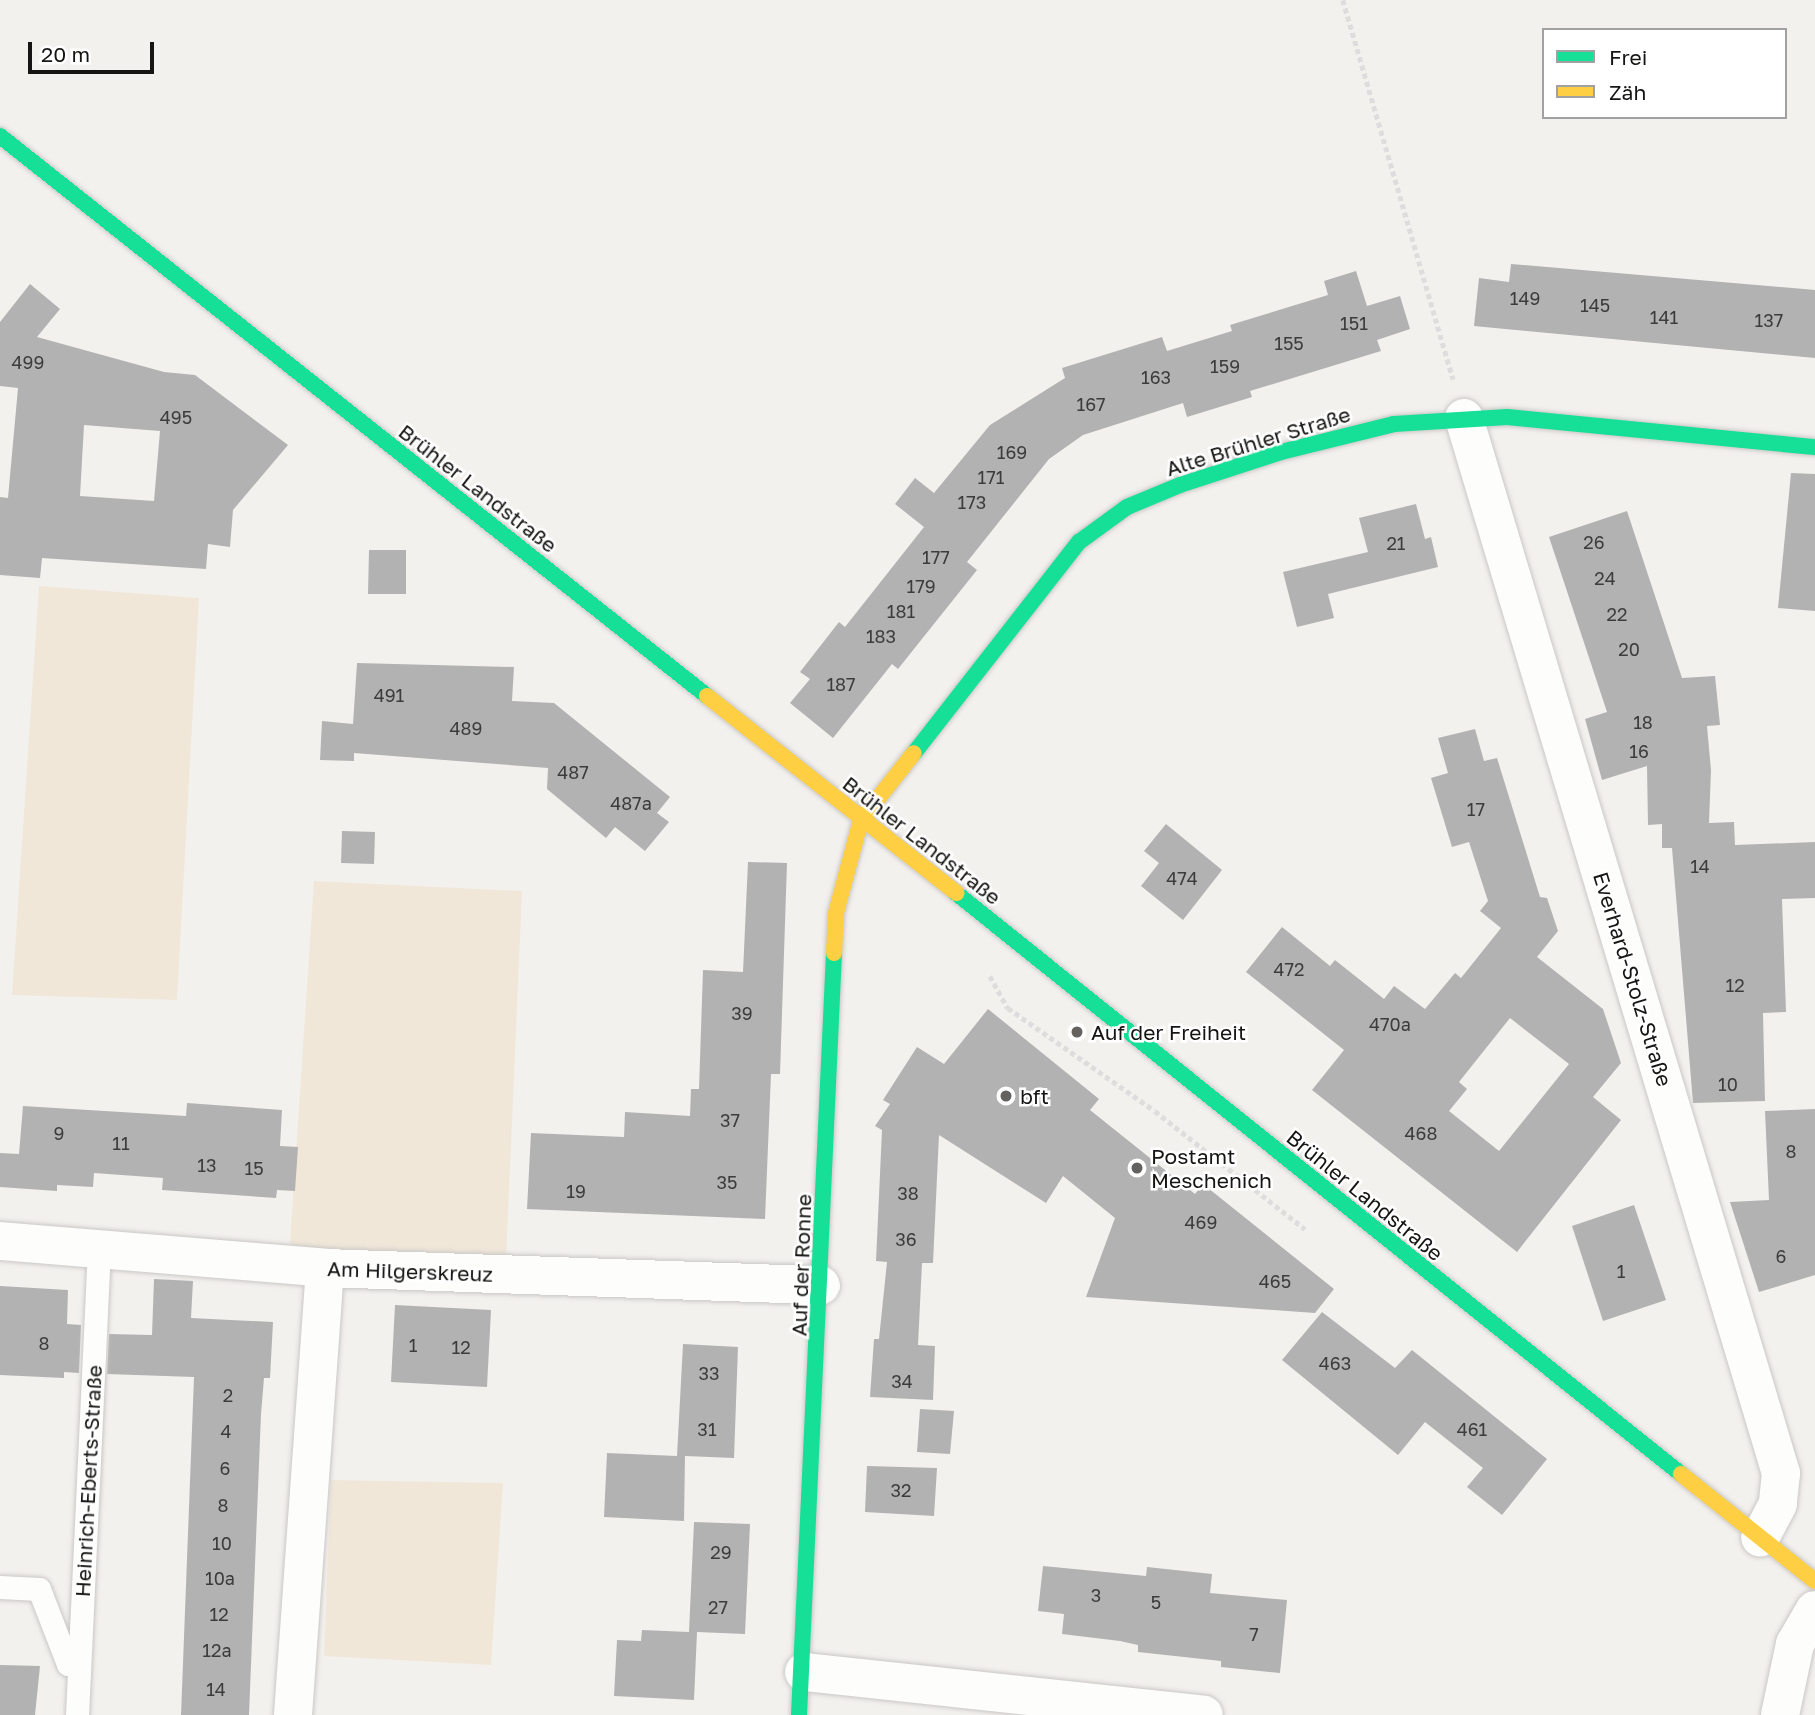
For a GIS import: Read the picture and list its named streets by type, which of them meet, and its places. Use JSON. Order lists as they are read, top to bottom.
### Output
{
  "streets": {
    "street": [
      "Alte Brühler Straße",
      "Brühler Landstraße",
      "Everhard-Stolz-Straße",
      "Auf der Ronne",
      "Am Hilgerskreuz"
    ],
    "lane": ["Heinrich-Eberts-Straße"]
  },
  "crossings": [
    ["Alte Brühler Straße", "Brühler Landstraße"],
    ["Alte Brühler Straße", "Everhard-Stolz-Straße"],
    ["Alte Brühler Straße", "Auf der Ronne"],
    ["Brühler Landstraße", "Everhard-Stolz-Straße"],
    ["Brühler Landstraße", "Auf der Ronne"],
    ["Auf der Ronne", "Am Hilgerskreuz"],
    ["Am Hilgerskreuz", "Heinrich-Eberts-Straße"]
  ],
  "places": ["Auf der Freiheit", "bft", "Postamt Meschenich"],
  "house_numbers": [
    "149",
    "145",
    "141",
    "137",
    "151",
    "155",
    "499",
    "159",
    "163",
    "167",
    "495",
    "169",
    "171",
    "173",
    "26",
    "21",
    "177",
    "24",
    "179",
    "181",
    "22",
    "183",
    "20",
    "187",
    "491",
    "18",
    "489",
    "16",
    "487",
    "487a",
    "17",
    "14",
    "474",
    "472",
    "12",
    "39",
    "470a",
    "10",
    "37",
    "9",
    "468",
    "11",
    "8",
    "13",
    "15",
    "35",
    "19",
    "38",
    "469",
    "36",
    "6",
    "1",
    "465",
    "8",
    "1",
    "12",
    "463",
    "33",
    "34",
    "2",
    "31",
    "461",
    "4",
    "6",
    "32",
    "8",
    "10",
    "29",
    "10a",
    "3",
    "5",
    "27",
    "12",
    "7",
    "12a",
    "14"
  ],
  "legend": ["Frei", "Zäh"],
  "scale_bar": "20 m"
}
